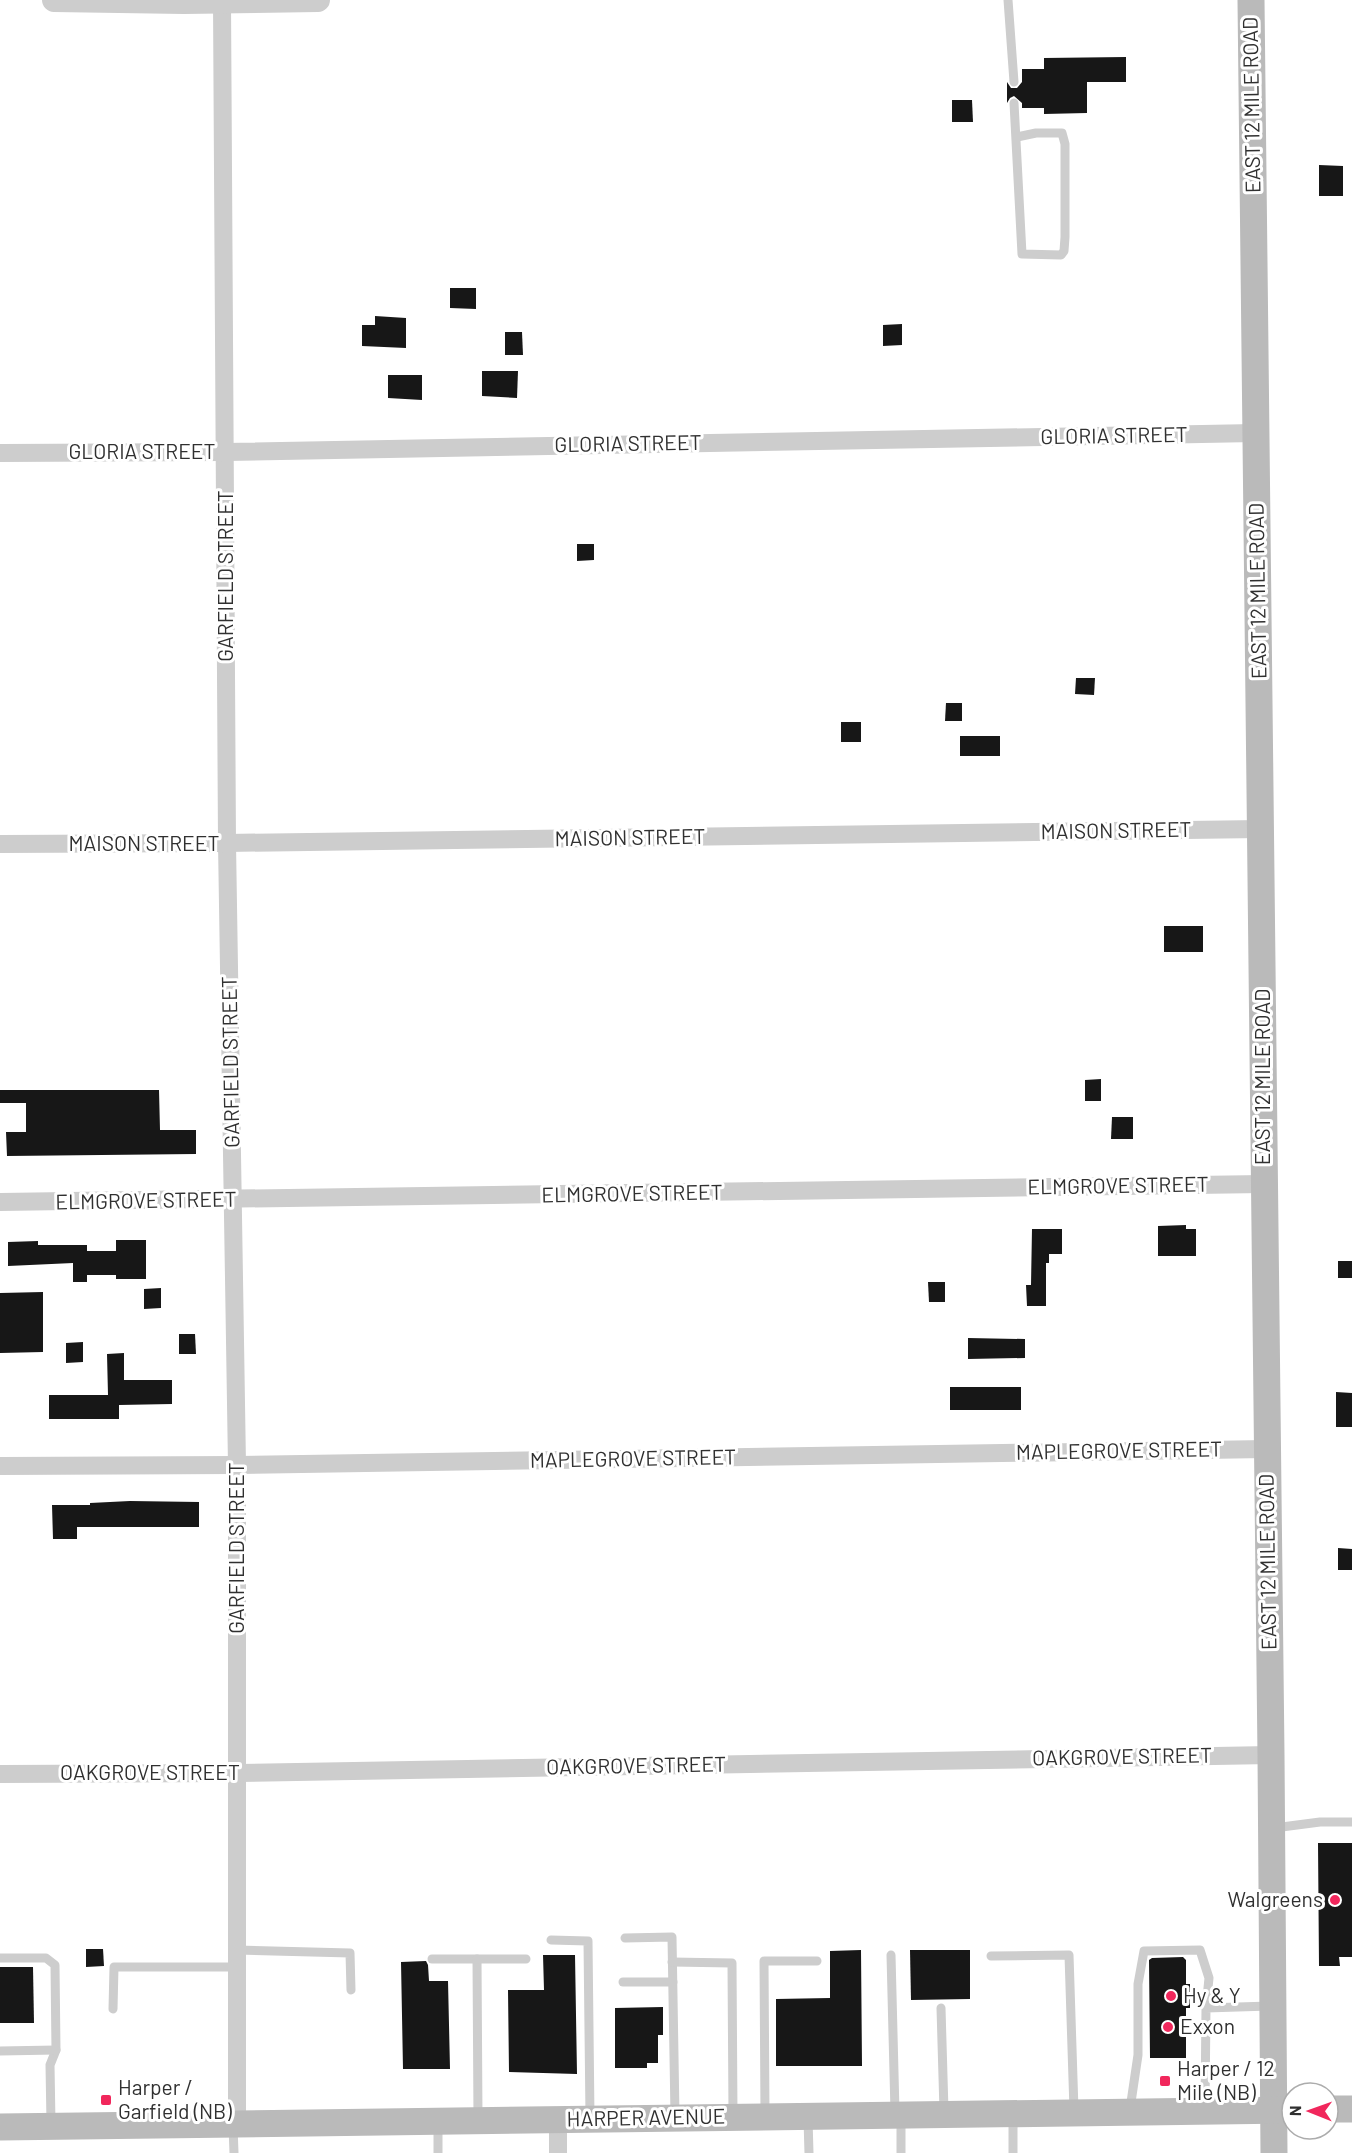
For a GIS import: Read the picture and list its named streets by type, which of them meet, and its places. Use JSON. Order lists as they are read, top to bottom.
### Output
{
  "streets": {
    "main road": ["EAST 12 MILE ROAD", "HARPER AVENUE"],
    "street": [
      "GLORIA STREET",
      "GARFIELD STREET",
      "MAISON STREET",
      "ELMGROVE STREET",
      "MAPLEGROVE STREET",
      "OAKGROVE STREET"
    ]
  },
  "crossings": [
    ["EAST 12 MILE ROAD", "GLORIA STREET"],
    ["EAST 12 MILE ROAD", "MAISON STREET"],
    ["EAST 12 MILE ROAD", "ELMGROVE STREET"],
    ["EAST 12 MILE ROAD", "MAPLEGROVE STREET"],
    ["EAST 12 MILE ROAD", "OAKGROVE STREET"],
    ["GLORIA STREET", "GARFIELD STREET"],
    ["GARFIELD STREET", "MAISON STREET"],
    ["GARFIELD STREET", "ELMGROVE STREET"],
    ["GARFIELD STREET", "MAPLEGROVE STREET"],
    ["GARFIELD STREET", "OAKGROVE STREET"],
    ["GARFIELD STREET", "HARPER AVENUE"]
  ],
  "places": {
    "other": ["Walgreens", "Hy & Y", "Exxon"],
    "transit": ["Harper / 12 Mile (NB)", "Harper / Garfield (NB)"]
  },
  "north": "left"
}
